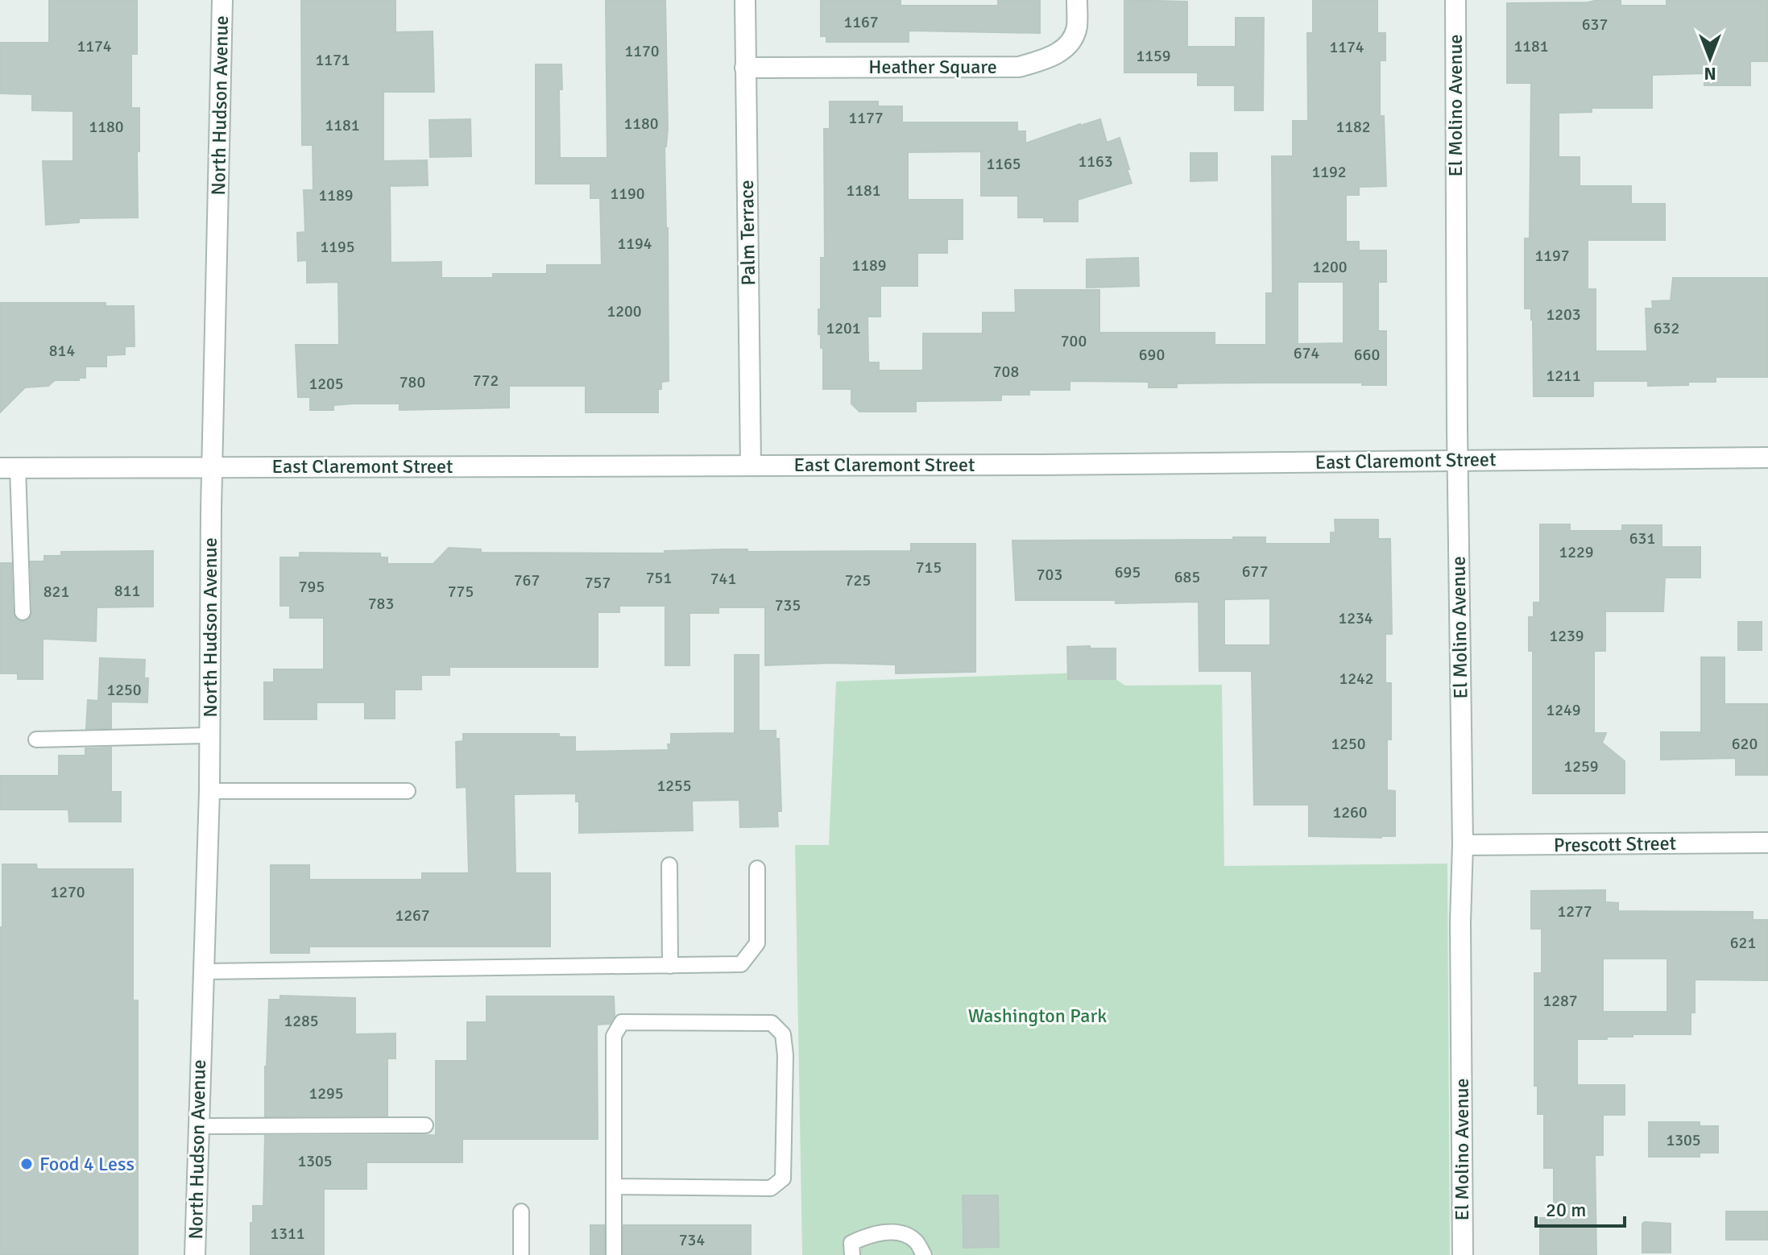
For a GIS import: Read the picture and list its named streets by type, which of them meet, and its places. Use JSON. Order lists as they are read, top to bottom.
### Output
{
  "streets": {
    "street": [
      "Heather Square",
      "North Hudson Avenue",
      "El Molino Avenue",
      "Palm Terrace",
      "East Claremont Street",
      "Prescott Street"
    ]
  },
  "crossings": [
    ["Heather Square", "Palm Terrace"],
    ["North Hudson Avenue", "East Claremont Street"],
    ["El Molino Avenue", "East Claremont Street"],
    ["El Molino Avenue", "Prescott Street"],
    ["Palm Terrace", "East Claremont Street"]
  ],
  "parks": ["Washington Park"],
  "places": ["Food 4 Less"],
  "house_numbers": [
    "1167",
    "637",
    "1174",
    "1181",
    "1174",
    "1170",
    "1159",
    "1171",
    "1177",
    "1180",
    "1181",
    "1180",
    "1182",
    "1163",
    "1165",
    "1192",
    "1181",
    "1190",
    "1189",
    "1194",
    "1195",
    "1197",
    "1189",
    "1200",
    "1200",
    "1203",
    "1201",
    "632",
    "700",
    "814",
    "674",
    "690",
    "660",
    "708",
    "1211",
    "772",
    "780",
    "1205",
    "631",
    "1229",
    "715",
    "677",
    "695",
    "703",
    "685",
    "751",
    "741",
    "767",
    "725",
    "757",
    "795",
    "811",
    "821",
    "775",
    "783",
    "735",
    "1234",
    "1239",
    "1242",
    "1250",
    "1249",
    "1250",
    "620",
    "1259",
    "1255",
    "1260",
    "1270",
    "1277",
    "1267",
    "621",
    "1287",
    "1285",
    "1295",
    "1305",
    "1305",
    "1311",
    "734"
  ],
  "scale_bar": "20 m",
  "north": "bottom"
}
